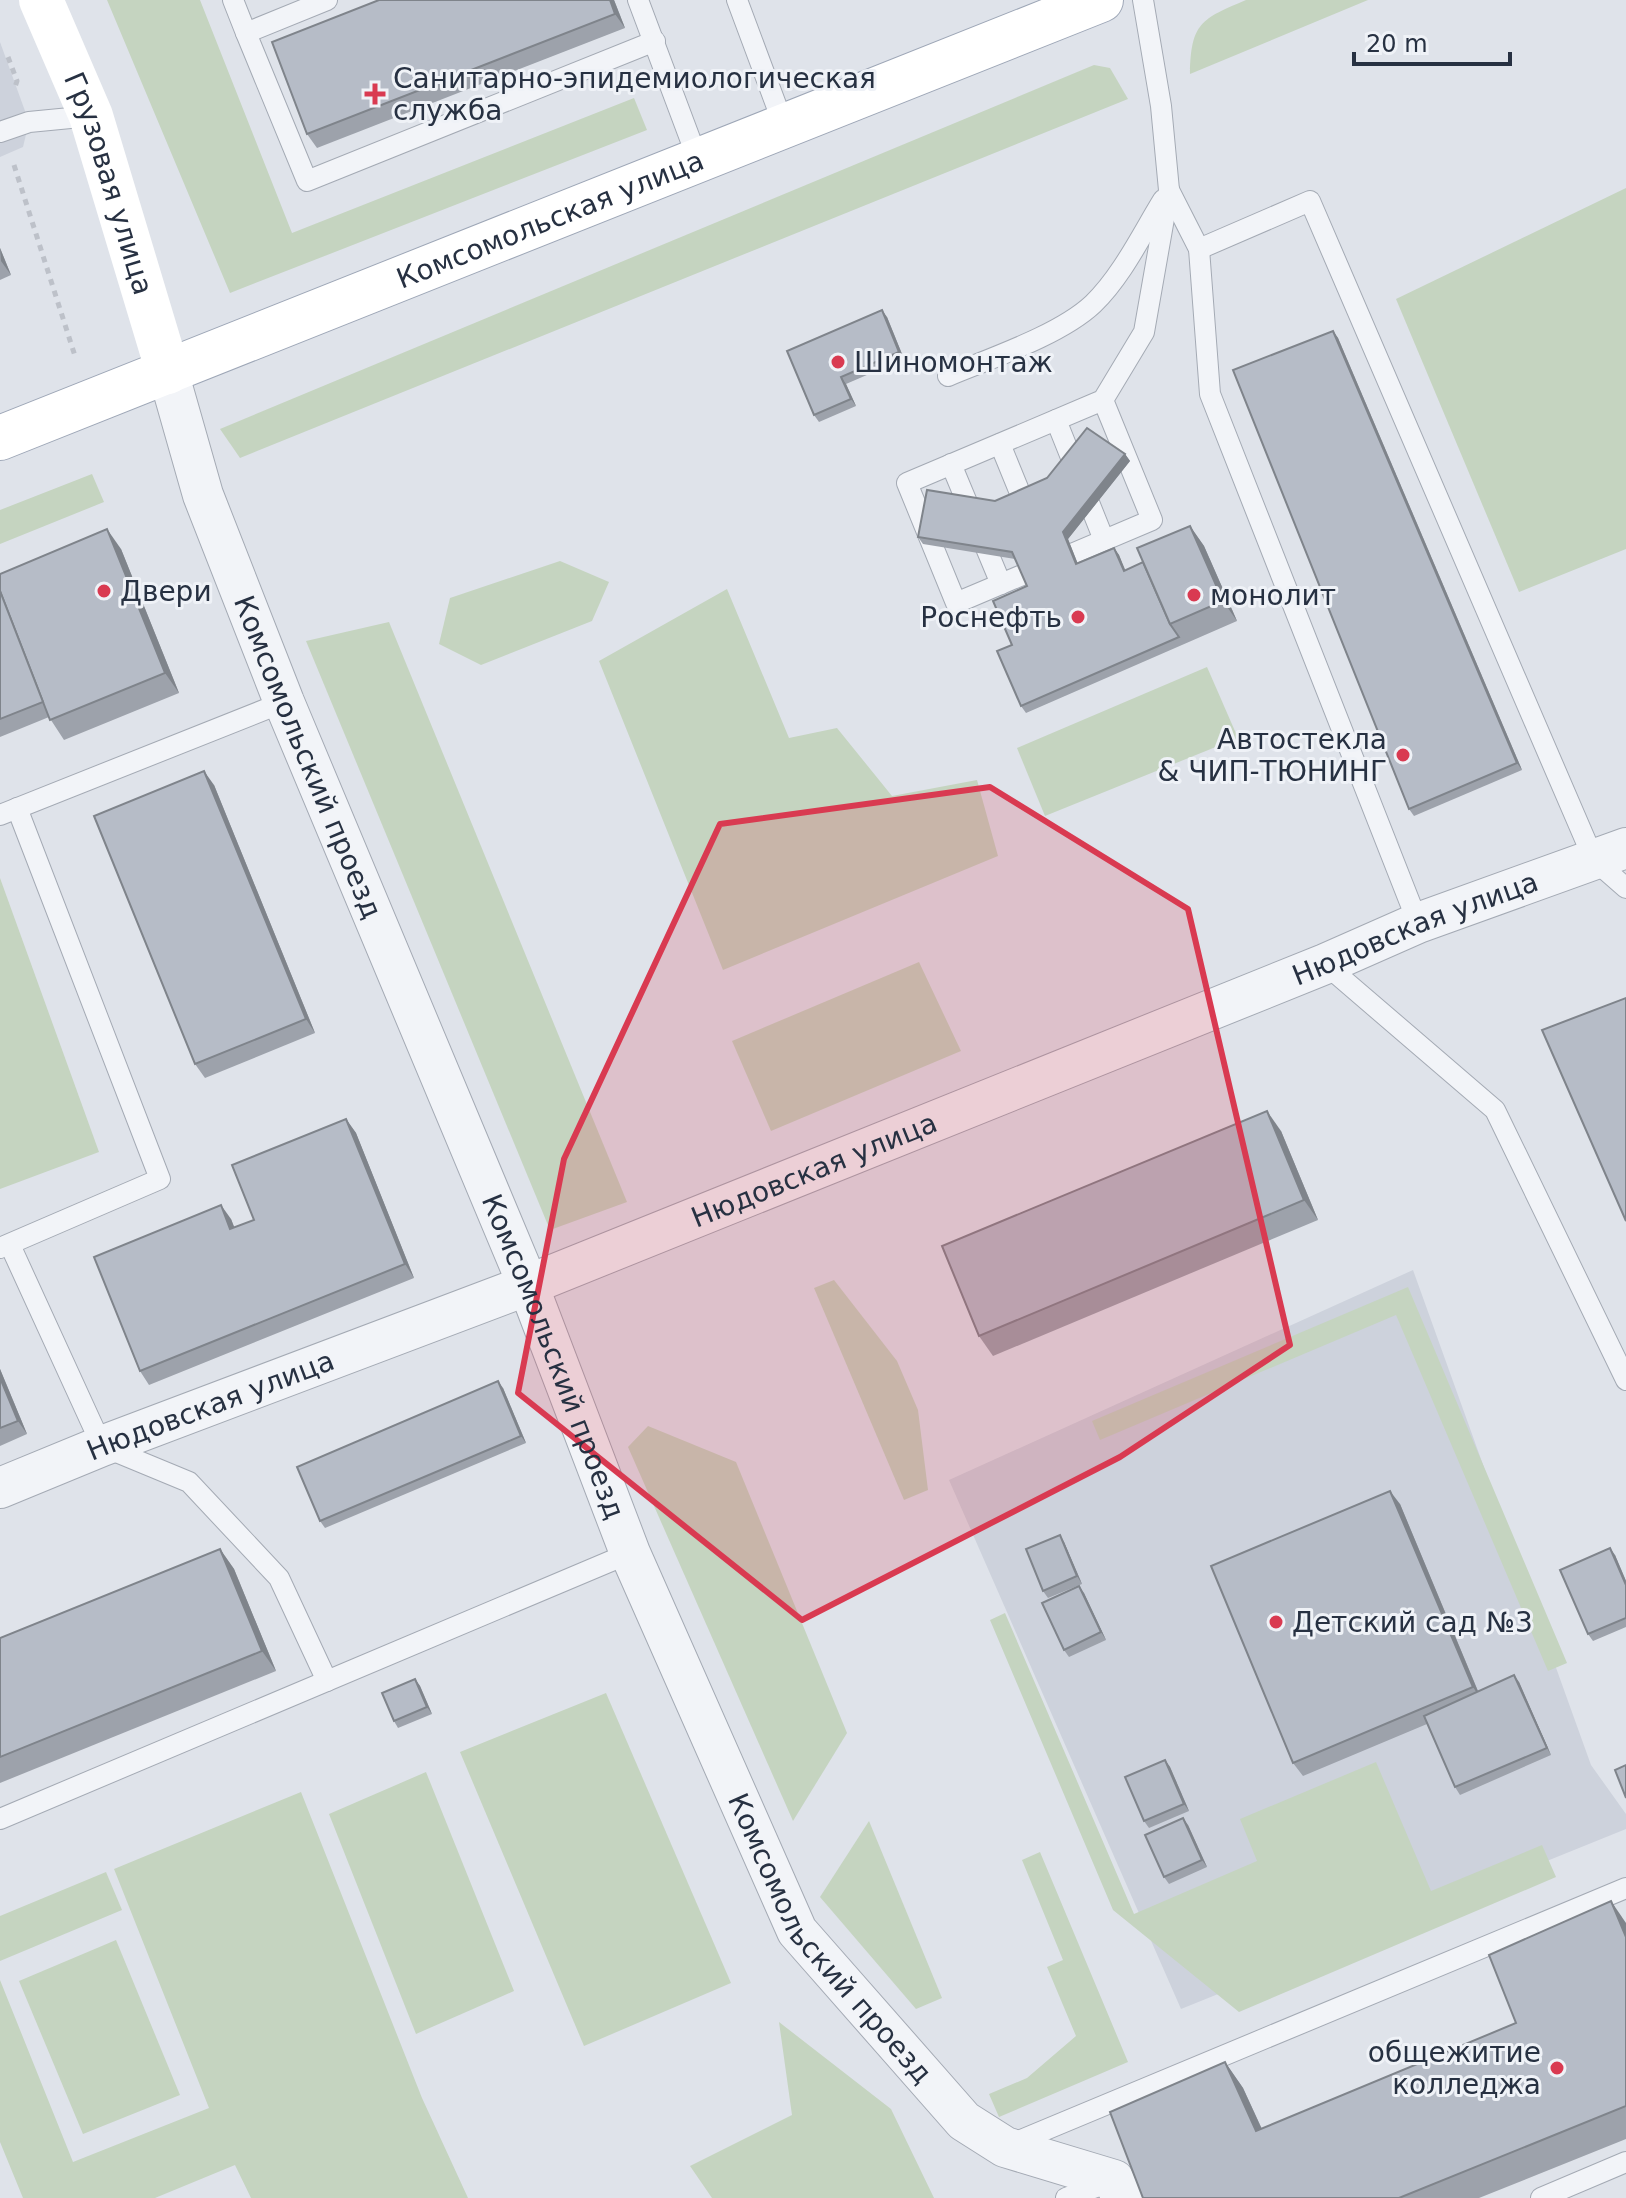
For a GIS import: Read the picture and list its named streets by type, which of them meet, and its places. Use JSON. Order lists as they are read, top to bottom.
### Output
{
  "streets": {
    "main road": ["Грузовая улица", "Комсомольская улица"],
    "street": ["Комсомольский проезд", "Нюдовская улица"]
  },
  "crossings": [
    ["Грузовая улица", "Комсомольская улица"],
    ["Грузовая улица", "Комсомольский проезд"],
    ["Комсомольская улица", "Комсомольский проезд"],
    ["Комсомольский проезд", "Нюдовская улица"]
  ],
  "places": {
    "health": ["Санитарно-эпидемиологическая служба"],
    "other": [
      "Шиномонтаж",
      "Двери",
      "монолит",
      "Роснефть",
      "Автостекла & ЧИП-ТЮНИНГ",
      "Детский сад №3",
      "общежитие колледжа"
    ]
  },
  "scale_bar": "20 m"
}
